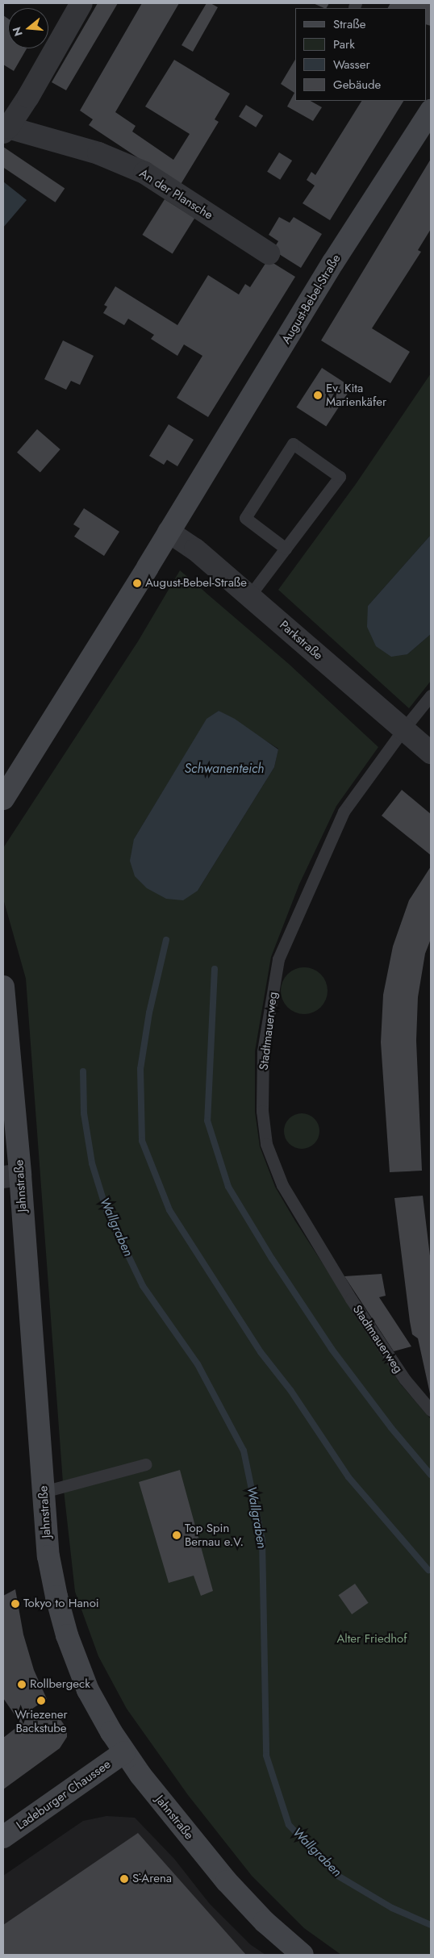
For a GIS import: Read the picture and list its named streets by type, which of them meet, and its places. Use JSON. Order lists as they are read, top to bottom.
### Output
{
  "streets": {
    "main road": ["August-Bebel-Straße", "Jahnstraße", "Ladeburger Chaussee"],
    "street": ["An der Plansche", "Parkstraße"],
    "lane": ["Stadtmauerweg"]
  },
  "crossings": [
    ["August-Bebel-Straße", "Parkstraße"],
    ["Parkstraße", "Stadtmauerweg"],
    ["Jahnstraße", "Ladeburger Chaussee"]
  ],
  "water": ["Schwanenteich", "Wallgraben"],
  "parks": ["Alter Friedhof"],
  "places": [
    "Ev. Kita Marienkäfer",
    "August-Bebel-Straße",
    "Top Spin Bernau e.V.",
    "Tokyo to Hanoi",
    "Rollbergeck",
    "Wriezener Backstube",
    "Ṡ-Arena"
  ],
  "legend": [
    "Straße",
    "Park",
    "Wasser",
    "Gebäude"
  ],
  "north": "left"
}
